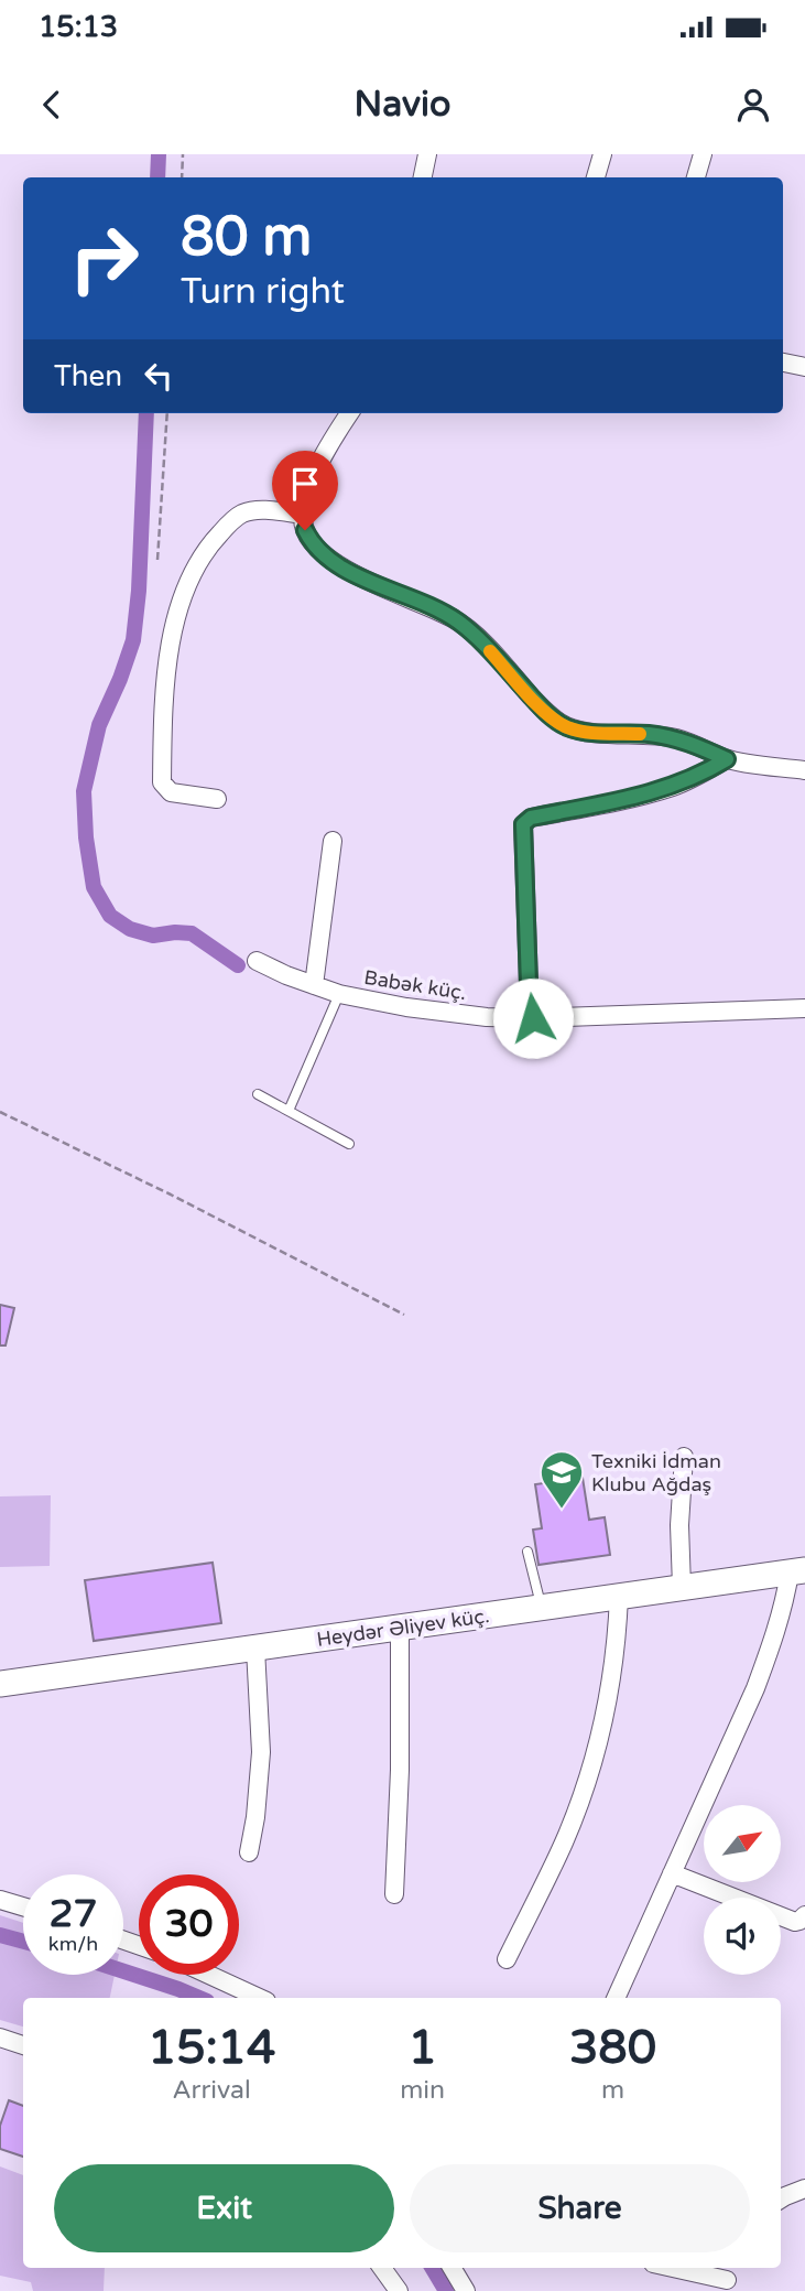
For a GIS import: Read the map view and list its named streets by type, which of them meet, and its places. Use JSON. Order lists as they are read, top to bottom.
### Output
{
  "streets": {
    "main road": ["Heydər Əliyev küç."],
    "street": ["Babək küç."]
  },
  "places": {
    "school or university": ["Texniki İdman Klubu Ağdaş"]
  },
  "north": "top right",
  "page": {
    "status": "15:13",
    "header": "Navio",
    "turn": ["80 m", "Turn right"],
    "then": "Then",
    "speed": "27 km/h",
    "limit": "30",
    "eta": [
      "15:14",
      "Arrival",
      "1",
      "min",
      "380",
      "m"
    ],
    "buttons": ["Exit", "Share"]
  }
}
